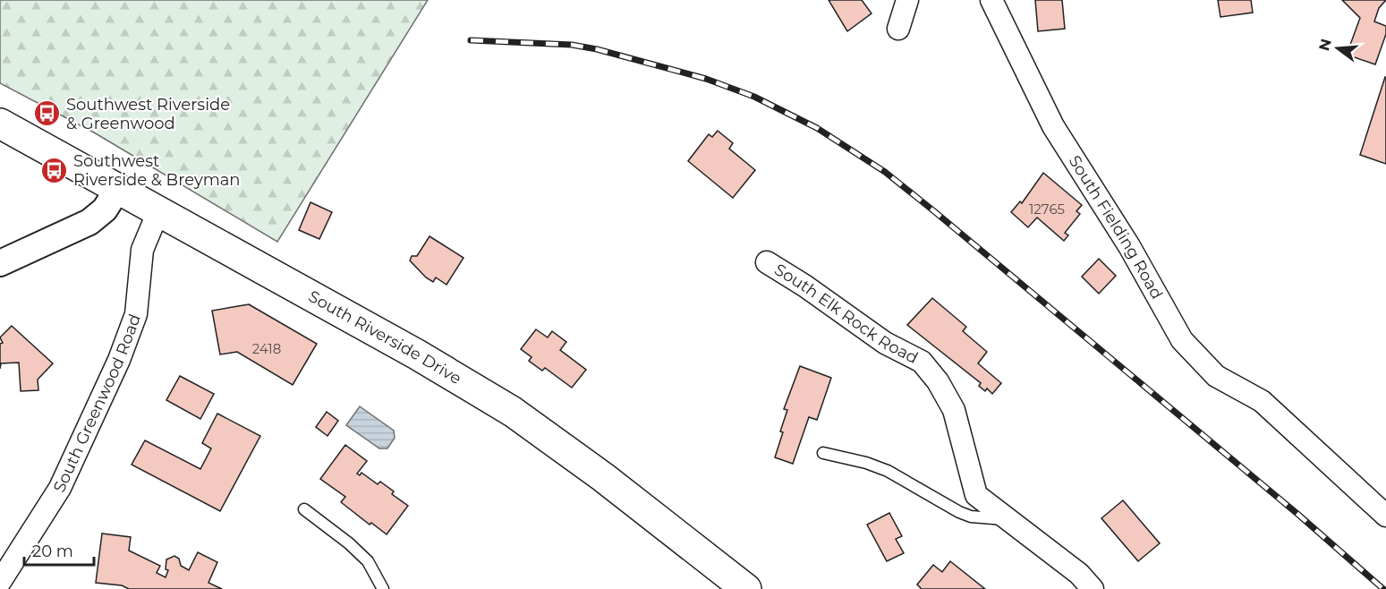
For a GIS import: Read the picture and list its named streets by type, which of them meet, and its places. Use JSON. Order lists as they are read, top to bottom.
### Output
{
  "streets": {
    "main road": ["South Riverside Drive"],
    "street": ["South Fielding Road", "South Elk Rock Road", "South Greenwood Road"]
  },
  "crossings": [
    ["South Riverside Drive", "South Greenwood Road"]
  ],
  "places": {
    "bus stop": ["Southwest Riverside & Greenwood", "Southwest Riverside & Breyman"]
  },
  "house_numbers": ["12765", "2418"],
  "scale_bar": "20 m",
  "north": "left"
}
